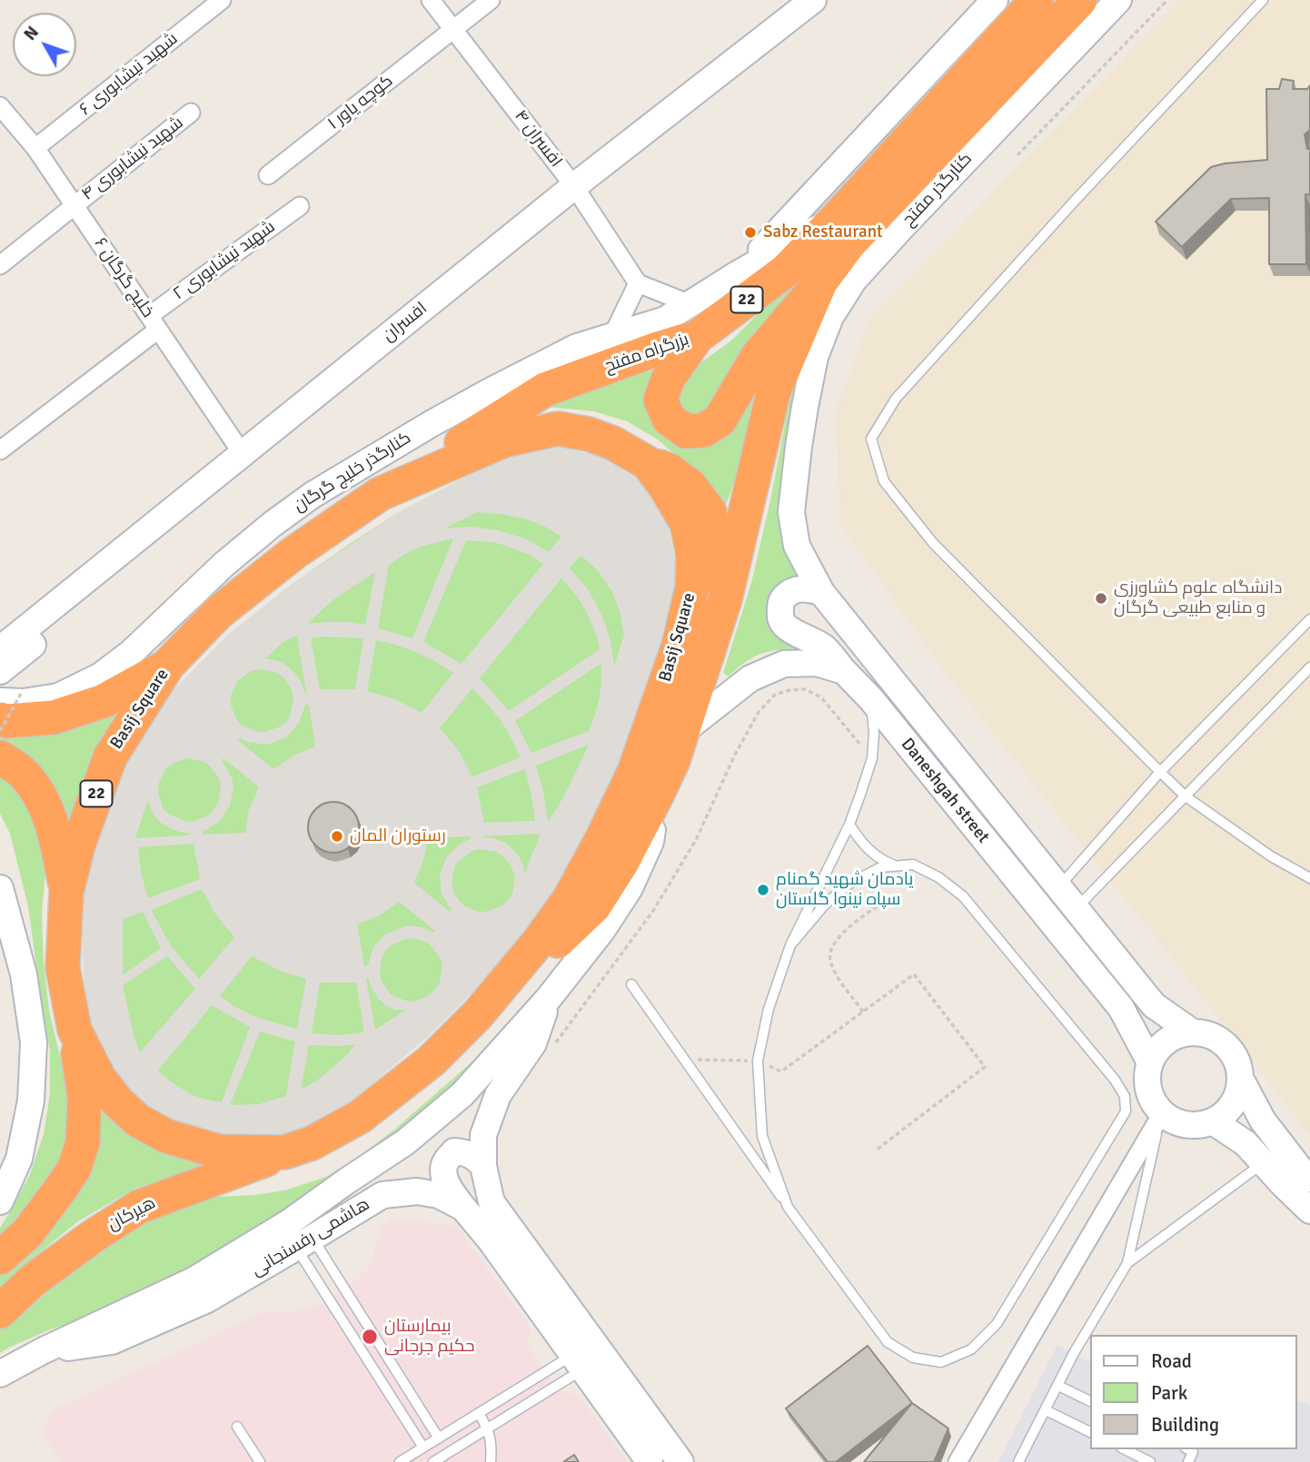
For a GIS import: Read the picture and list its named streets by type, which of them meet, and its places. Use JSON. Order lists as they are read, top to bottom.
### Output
{
  "streets": {
    "highway": [
      "22",
      "بزرگراه مفتح",
      "Basij Square",
      "هیرکان"
    ],
    "main road": [
      "کنارگذر مفتح",
      "افسران",
      "کنارگذر خلیج گرگان",
      "Daneshgah street",
      "هاشمی رفسنجانی"
    ],
    "street": [
      "شهید نیشابوری ۶",
      "کوچه یاور ۱",
      "افسران ۴",
      "شهید نیشابوری ۴",
      "شهید نیشابوری ۲",
      "خلیج گرگان ۶"
    ]
  },
  "crossings": [
    ["شهید نیشابوری ۶", "خلیج گرگان ۶"],
    ["کوچه یاور ۱", "افسران ۴"],
    ["افسران ۴", "افسران"],
    ["شهید نیشابوری ۴", "خلیج گرگان ۶"],
    ["کنارگذر مفتح", "Daneshgah street"],
    ["شهید نیشابوری ۲", "خلیج گرگان ۶"],
    ["خلیج گرگان ۶", "افسران"],
    ["22", "Basij Square"],
    ["بزرگراه مفتح", "Basij Square"],
    ["Basij Square", "هیرکان"]
  ],
  "places": [
    "Sabz Restaurant",
    "دانشگاه علوم کشاورزی و منابع طبیعی گرگان",
    "رستوران المان",
    "یادمان شهید گمنام سپاه نینوا گلستان",
    "بیمارستان حکیم جرجانی"
  ],
  "legend": ["Road", "Park", "Building"],
  "north": "top left"
}
